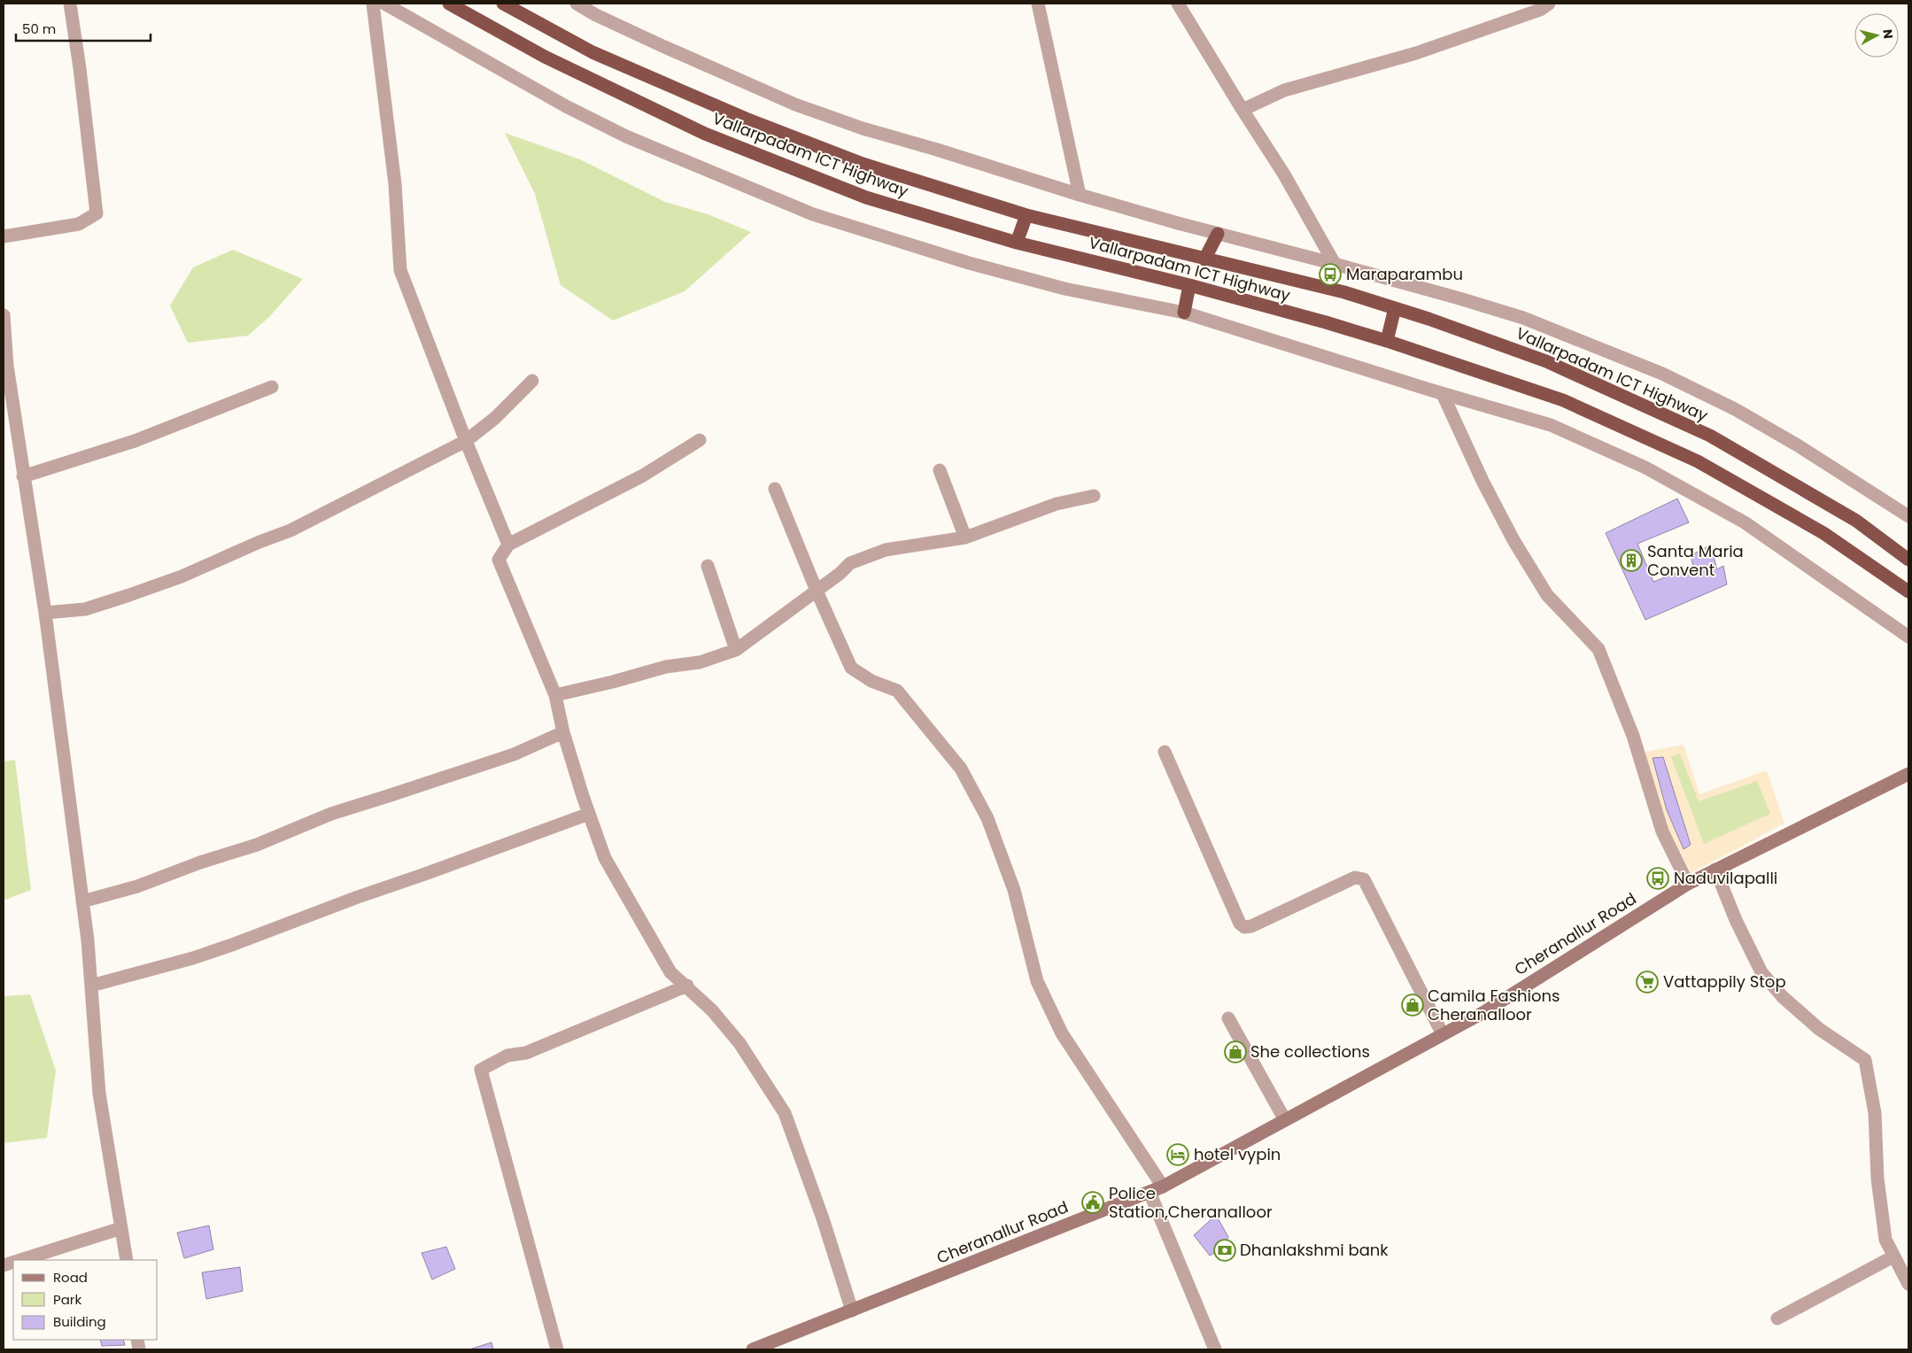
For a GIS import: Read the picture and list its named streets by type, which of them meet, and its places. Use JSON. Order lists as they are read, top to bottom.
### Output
{
  "streets": {
    "highway": ["Vallarpadam ICT Highway"],
    "main road": ["Cheranallur Road"]
  },
  "places": {
    "bus stop": ["Maraparambu", "Naduvilapalli"],
    "building": ["Santa Maria Convent"],
    "supermarket": ["Vattappily Stop"],
    "shop": ["Camila Fashions Cheranalloor", "She collections"],
    "hotel": ["hotel vypin"],
    "public building": ["Police Station,Cheranalloor"],
    "bank": ["Dhanlakshmi bank"]
  },
  "legend": ["Road", "Park", "Building"],
  "scale_bar": "50 m",
  "north": "right"
}
